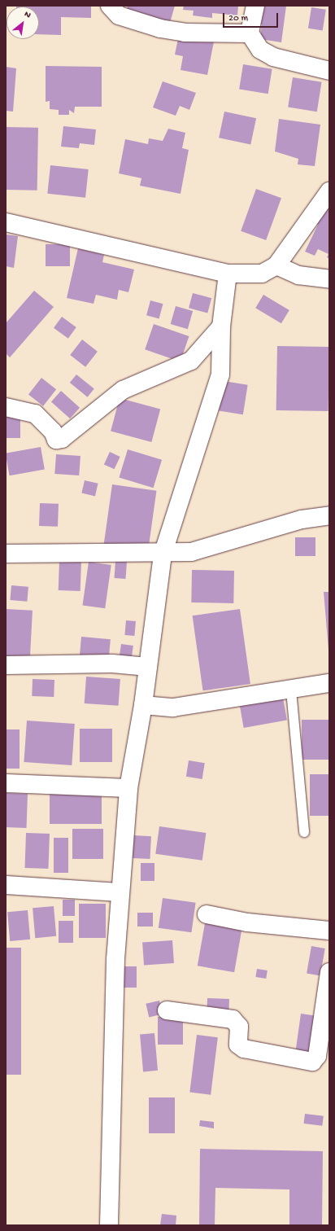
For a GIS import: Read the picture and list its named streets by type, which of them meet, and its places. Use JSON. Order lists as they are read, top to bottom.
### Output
{
  "scale_bar": "20 m",
  "north": "top right"
}
